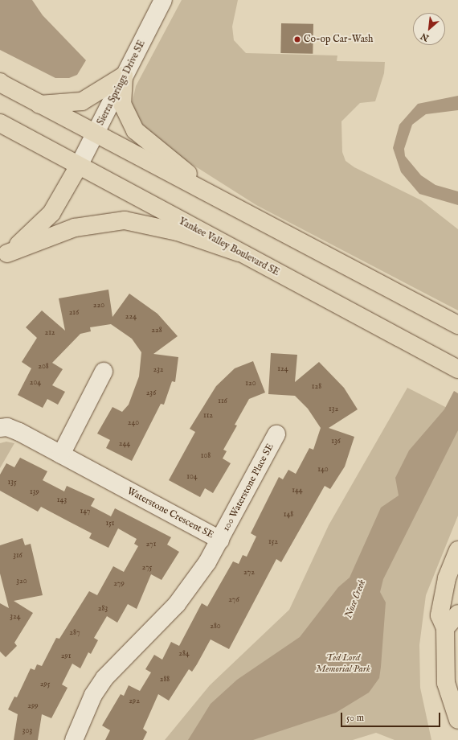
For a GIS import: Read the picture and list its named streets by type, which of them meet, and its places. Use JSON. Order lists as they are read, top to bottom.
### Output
{
  "streets": {
    "main road": ["Yankee Valley Boulevard SE"],
    "street": ["Sierra Springs Drive SE", "100 Waterstone Place SE", "Waterstone Crescent SE"]
  },
  "crossings": [
    ["Sierra Springs Drive SE", "Yankee Valley Boulevard SE"],
    ["100 Waterstone Place SE", "Waterstone Crescent SE"]
  ],
  "water": ["Nose Creek"],
  "parks": ["Ted Lord Memorial Park"],
  "places": ["Co-op Car-Wash"],
  "house_numbers": [
    "220",
    "216",
    "224",
    "228",
    "212",
    "208",
    "124",
    "232",
    "204",
    "120",
    "128",
    "236",
    "116",
    "132",
    "112",
    "240",
    "136",
    "244",
    "108",
    "140",
    "104",
    "135",
    "144",
    "139",
    "143",
    "147",
    "148",
    "151",
    "152",
    "271",
    "316",
    "275",
    "272",
    "320",
    "279",
    "276",
    "283",
    "324",
    "280",
    "287",
    "284",
    "291",
    "288",
    "295",
    "292",
    "299",
    "303"
  ],
  "scale_bar": "50 m",
  "north": "bottom left"
}
